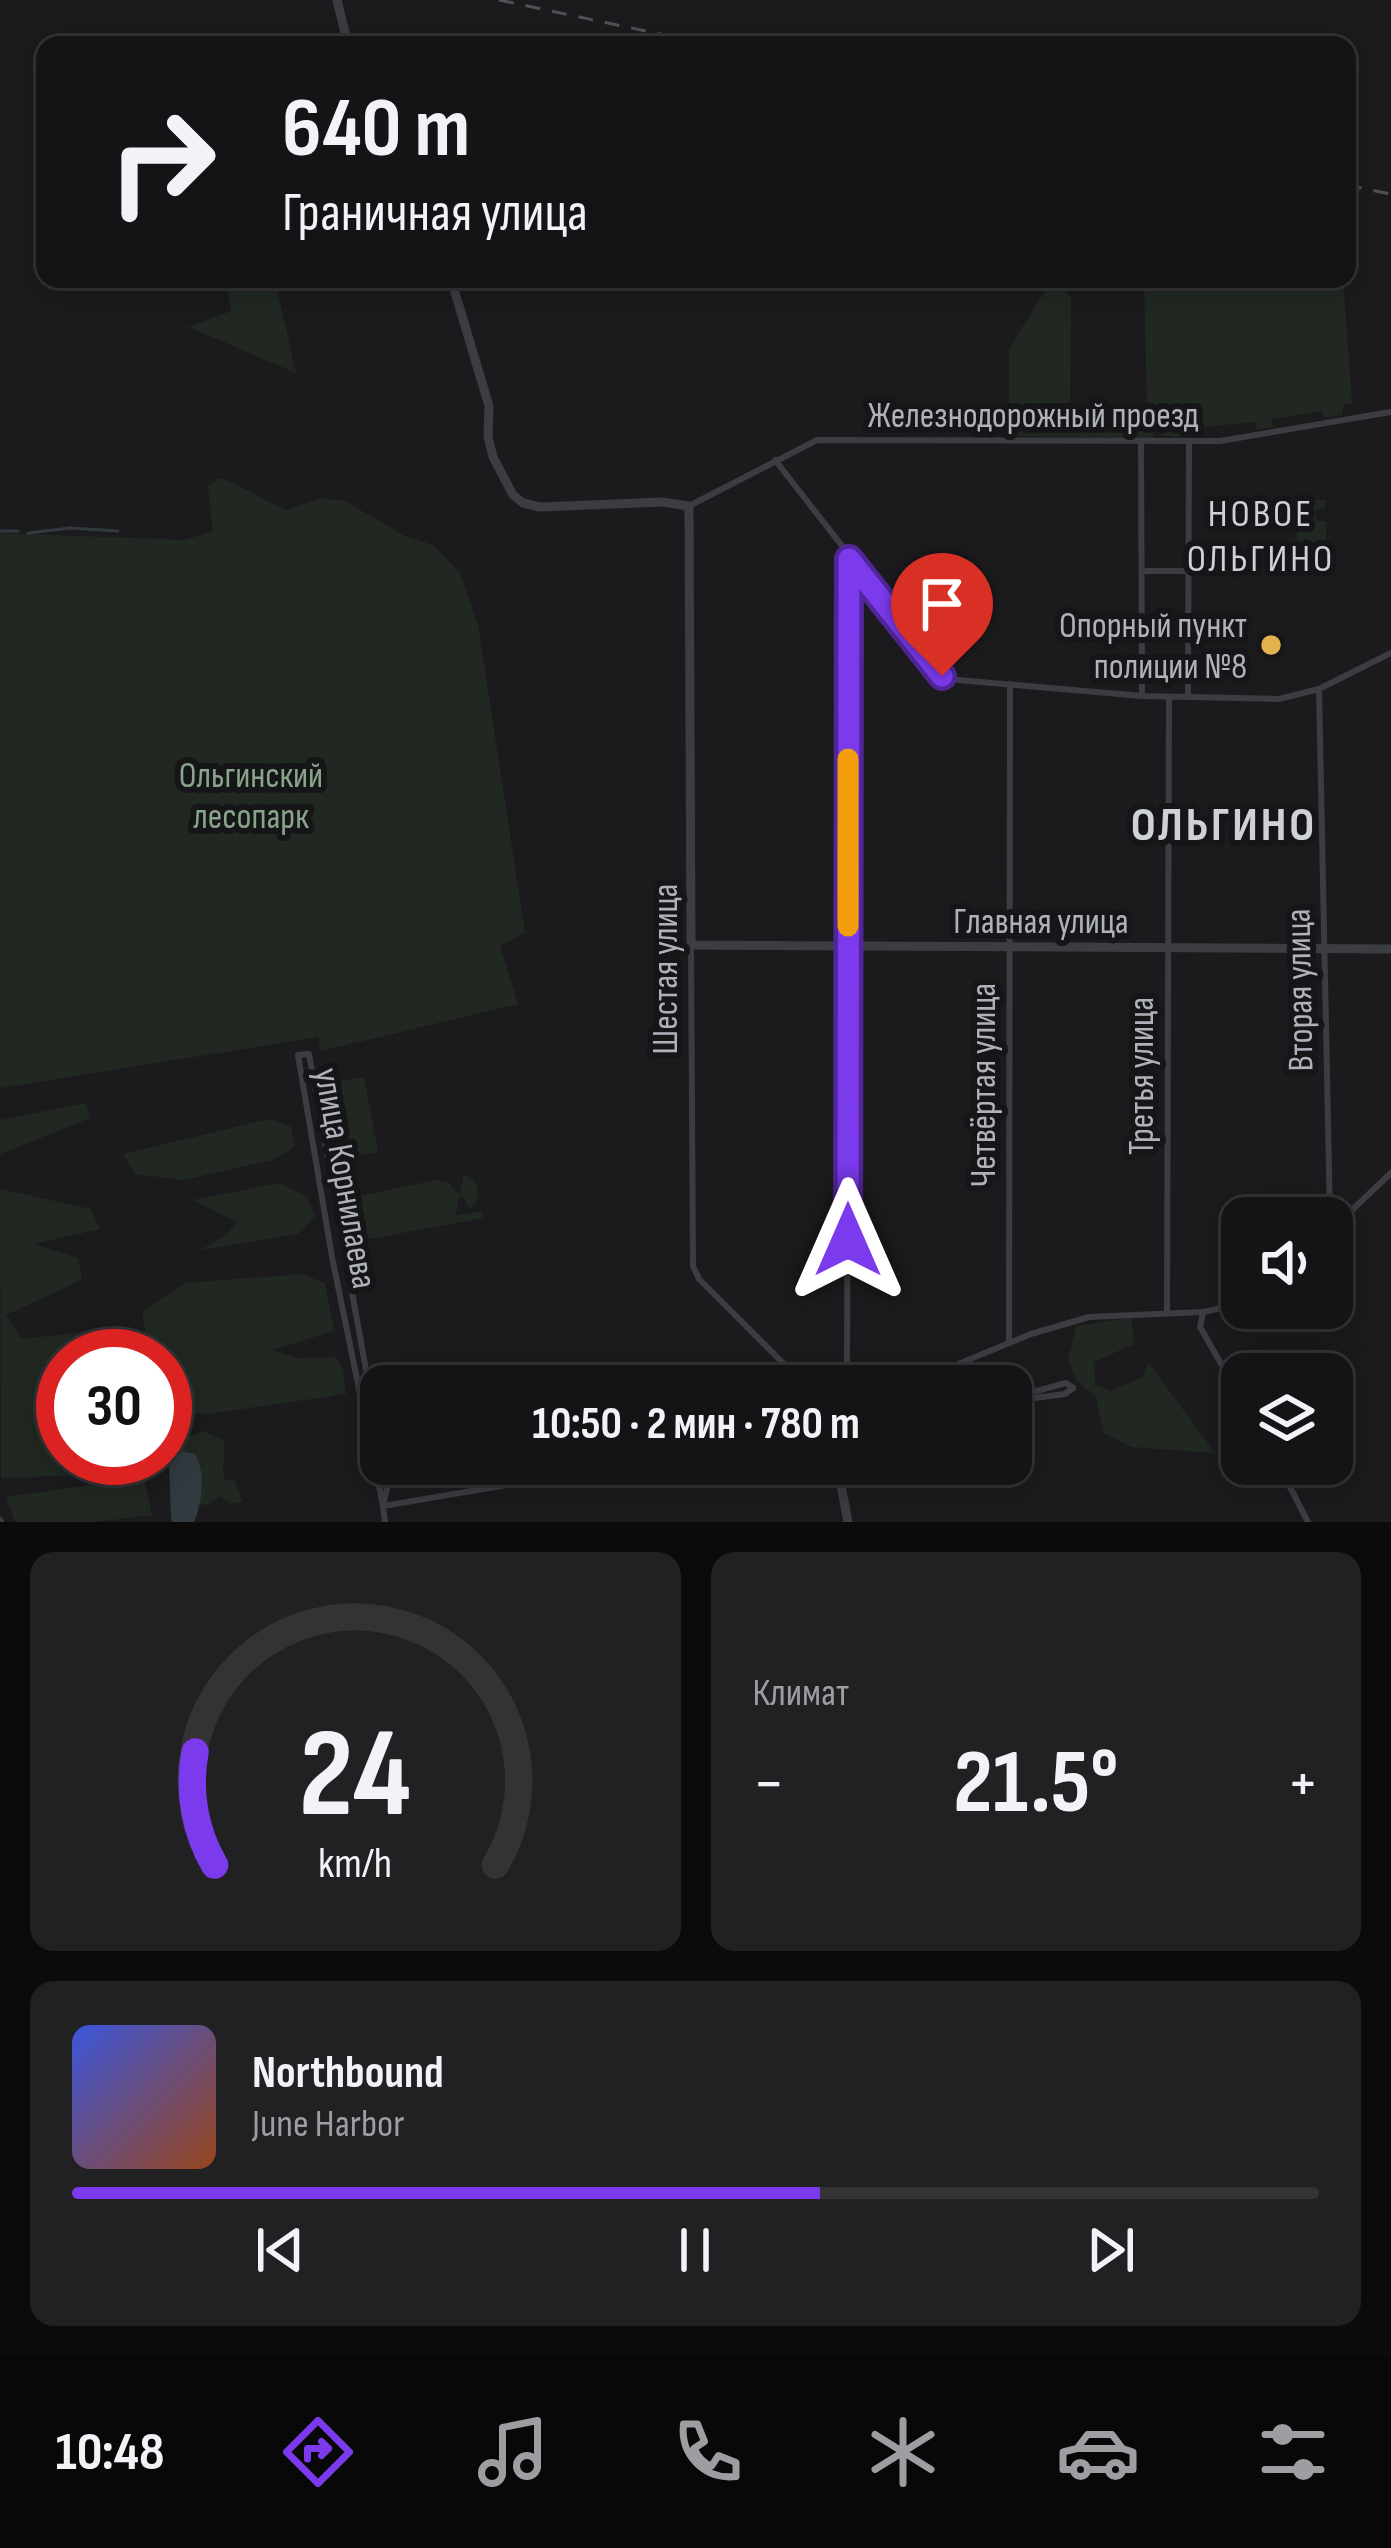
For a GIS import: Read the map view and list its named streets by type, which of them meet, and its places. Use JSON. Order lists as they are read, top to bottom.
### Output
{
  "streets": {
    "street": [
      "Железнодорожный проезд",
      "Главная улица",
      "Шестая улица",
      "Вторая улица",
      "Третья улица",
      "Четвёртая улица",
      "улица Корнилаева"
    ]
  },
  "crossings": [
    ["Железнодорожный проезд", "Шестая улица"],
    ["Главная улица", "Шестая улица"],
    ["Главная улица", "Вторая улица"],
    ["Главная улица", "Третья улица"],
    ["Главная улица", "Четвёртая улица"]
  ],
  "districts": ["НОВОЕ ОЛЬГИНО", "ОЛЬГИНО"],
  "parks": ["Ольгинский лесопарк"],
  "places": ["Опорный пункт полиции №8"],
  "page": {
    "turn": ["640 m", "Граничная улица"],
    "limit": "30",
    "trip": "10:50 · 2 мин · 780 m",
    "tile": "Климат",
    "heat": ["−", "21.5°", "+"],
    "song": ["Northbound", "June Harbor"],
    "tabs": "10:48",
    "gauge": ["24", "km/h"]
  }
}
